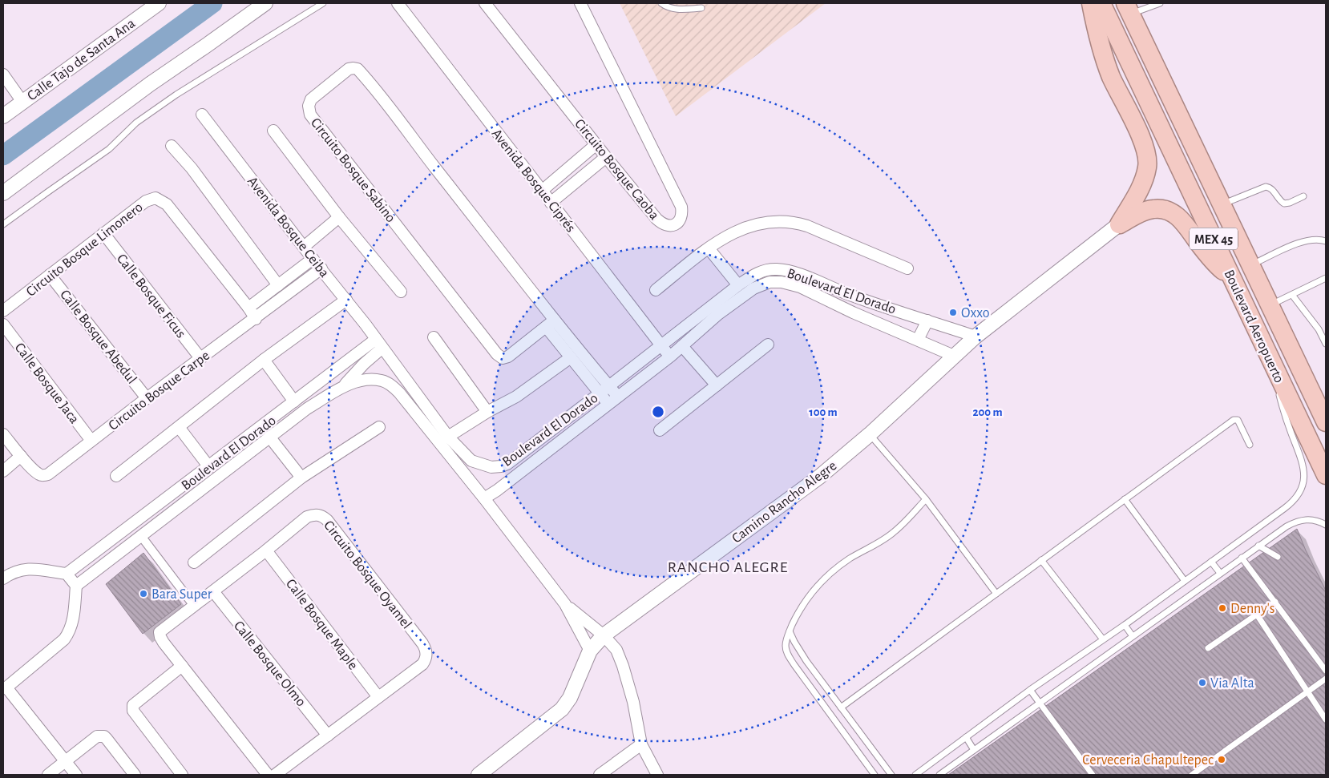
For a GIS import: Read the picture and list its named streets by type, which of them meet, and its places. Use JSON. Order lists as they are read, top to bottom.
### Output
{
  "streets": {
    "highway": ["MEX 45", "Boulevard Aeropuerto"],
    "street": [
      "Calle Tajo de Santa Ana",
      "Circuito Bosque Caoba",
      "Circuito Bosque Sabino",
      "Avenida Bosque Ciprés",
      "Avenida Bosque Ceiba",
      "Circuito Bosque Limonero",
      "Boulevard El Dorado",
      "Calle Bosque Ficus",
      "Calle Bosque Abedul",
      "Calle Bosque Jaca",
      "Circuito Bosque Carpe",
      "Camino Rancho Alegre",
      "Circuito Bosque Oyamel",
      "Calle Bosque Maple",
      "Calle Bosque Olmo"
    ]
  },
  "crossings": [
    ["Circuito Bosque Sabino", "Boulevard El Dorado"],
    ["Avenida Bosque Ciprés", "Boulevard El Dorado"],
    ["Avenida Bosque Ceiba", "Boulevard El Dorado"],
    ["Avenida Bosque Ceiba", "Circuito Bosque Carpe"],
    ["Circuito Bosque Limonero", "Calle Bosque Ficus"],
    ["Circuito Bosque Limonero", "Calle Bosque Abedul"],
    ["Circuito Bosque Limonero", "Circuito Bosque Carpe"],
    ["Boulevard El Dorado", "Camino Rancho Alegre"],
    ["Calle Bosque Ficus", "Circuito Bosque Carpe"],
    ["Calle Bosque Abedul", "Circuito Bosque Carpe"],
    ["Calle Bosque Jaca", "Circuito Bosque Carpe"],
    ["Circuito Bosque Oyamel", "Calle Bosque Maple"],
    ["Circuito Bosque Oyamel", "Calle Bosque Olmo"]
  ],
  "districts": ["RANCHO ALEGRE"],
  "places": [
    "Oxxo",
    "Bara Super",
    "Denny's",
    "Via Alta",
    "Cerveceria Chapultepec"
  ],
  "rings": ["100 m", "200 m"]
}
